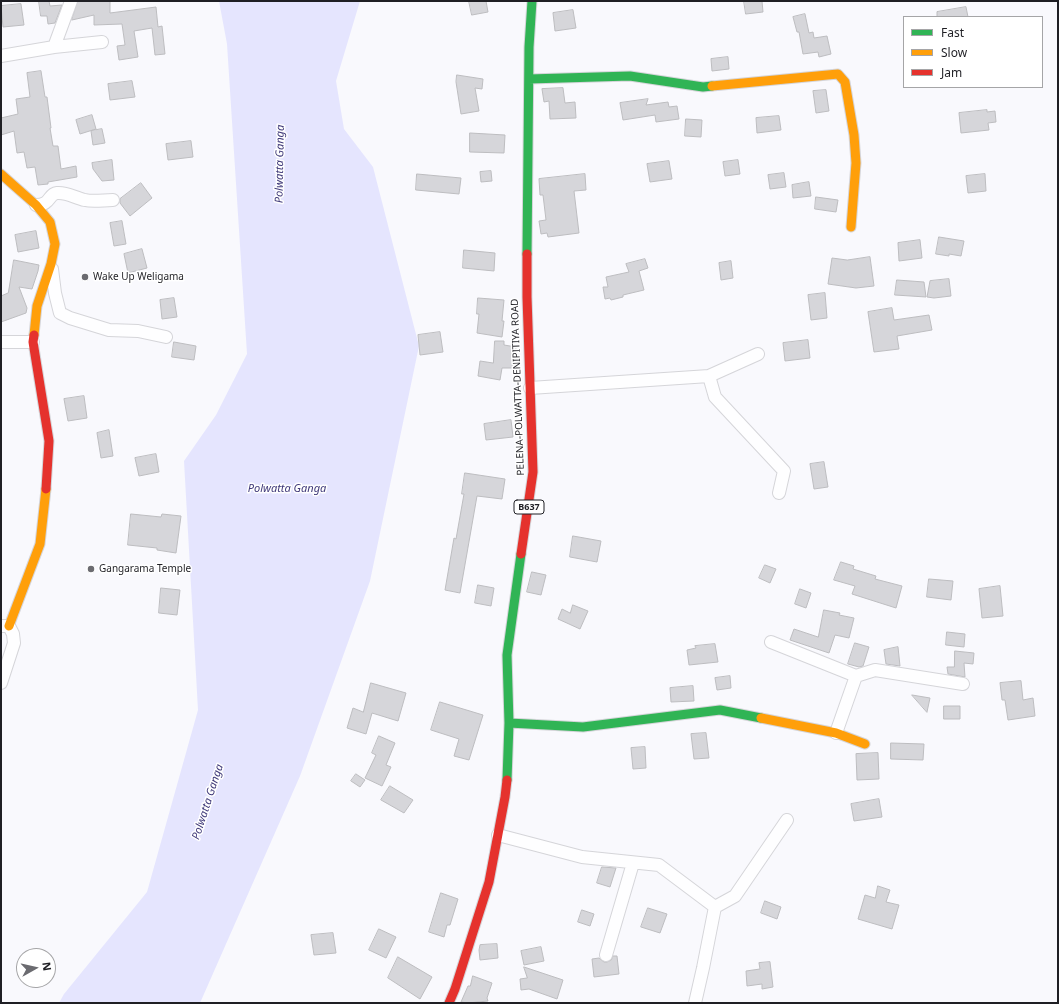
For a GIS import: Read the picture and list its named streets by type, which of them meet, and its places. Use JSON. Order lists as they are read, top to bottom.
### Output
{
  "streets": {
    "street": ["PELENA-POLWATTA-DENIPITIYA ROAD", "B637"]
  },
  "water": ["Polwatta Ganga"],
  "places": ["Wake Up Weligama", "Gangarama Temple"],
  "legend": ["Fast", "Slow", "Jam"],
  "north": "right"
}
